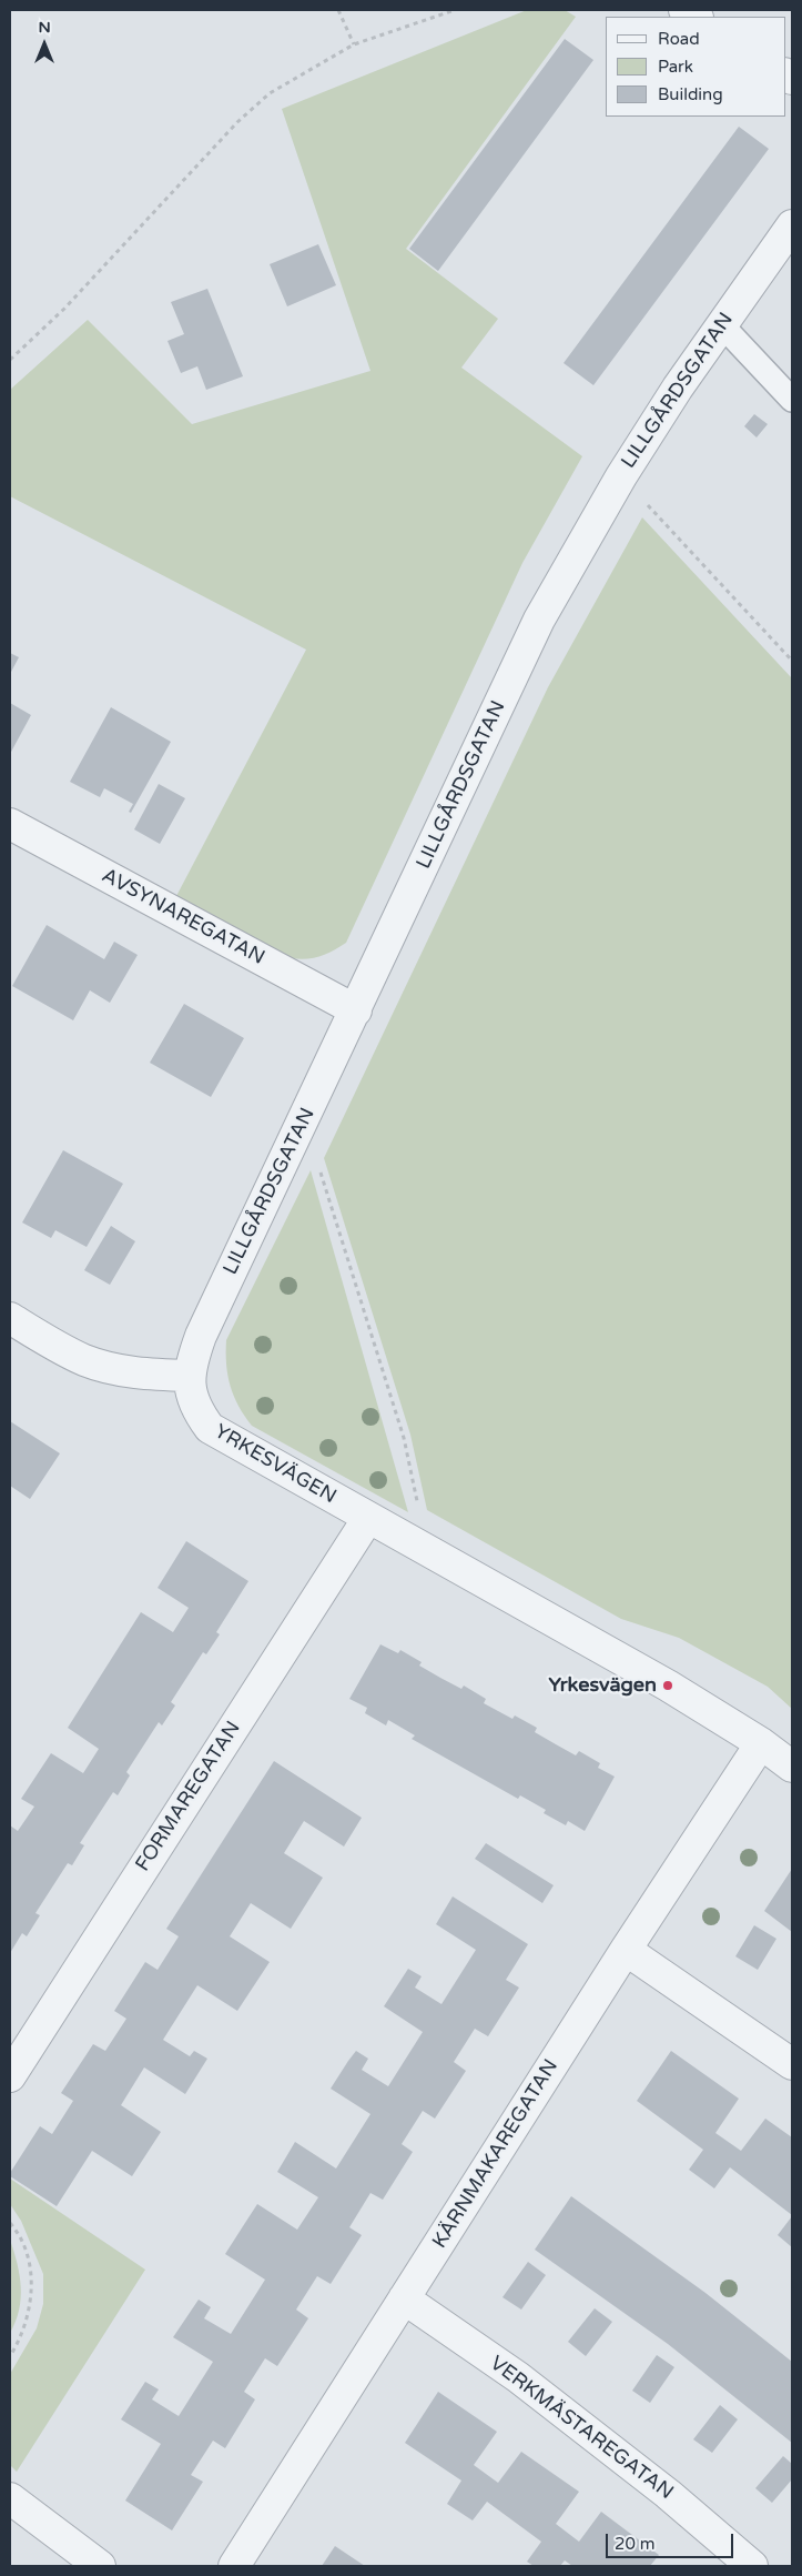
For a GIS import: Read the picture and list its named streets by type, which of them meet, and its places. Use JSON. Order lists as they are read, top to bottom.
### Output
{
  "streets": {
    "street": [
      "LILLGÅRDSGATAN",
      "AVSYNAREGATAN",
      "YRKESVÄGEN",
      "FORMAREGATAN",
      "KÄRNMAKAREGATAN",
      "VERKMÄSTAREGATAN"
    ]
  },
  "crossings": [
    ["LILLGÅRDSGATAN", "AVSYNAREGATAN"],
    ["LILLGÅRDSGATAN", "YRKESVÄGEN"],
    ["YRKESVÄGEN", "FORMAREGATAN"],
    ["YRKESVÄGEN", "KÄRNMAKAREGATAN"],
    ["KÄRNMAKAREGATAN", "VERKMÄSTAREGATAN"]
  ],
  "places": ["Yrkesvägen"],
  "legend": ["Road", "Park", "Building"],
  "scale_bar": "20 m",
  "north": "top"
}
